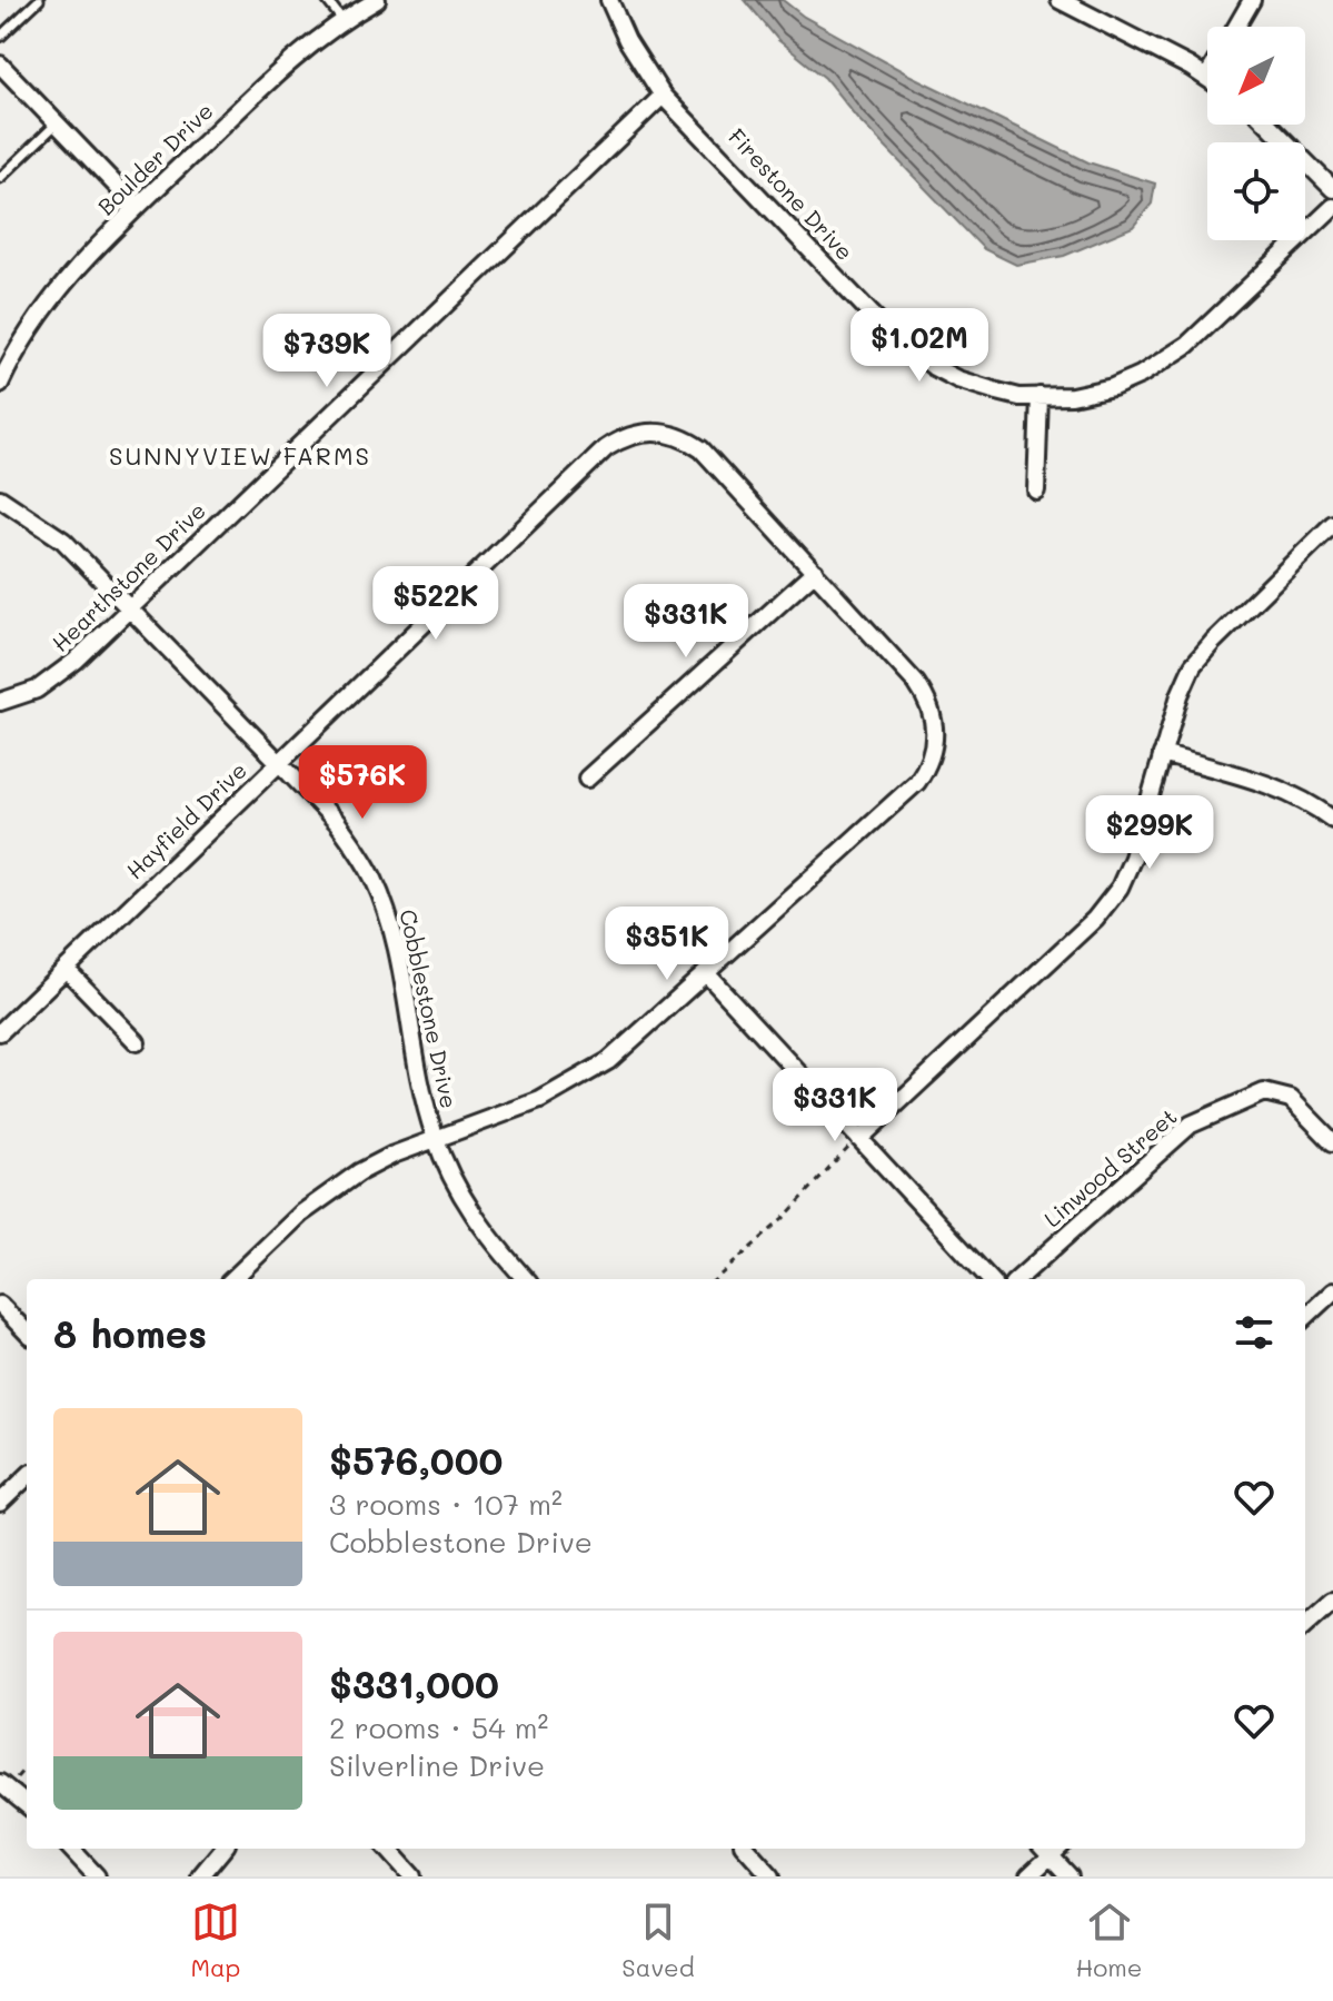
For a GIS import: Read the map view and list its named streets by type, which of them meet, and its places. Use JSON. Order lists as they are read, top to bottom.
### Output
{
  "streets": {
    "street": [
      "Boulder Drive",
      "Firestone Drive",
      "Hearthstone Drive",
      "Hayfield Drive",
      "Cobblestone Drive",
      "Linwood Street"
    ]
  },
  "crossings": [
    ["Firestone Drive", "Hearthstone Drive"],
    ["Hearthstone Drive", "Cobblestone Drive"],
    ["Hayfield Drive", "Cobblestone Drive"]
  ],
  "districts": ["SUNNYVIEW FARMS"],
  "north": "bottom left",
  "page": {
    "price": [
      "$1.02M",
      "$739K",
      "$522K",
      "$331K",
      "$576K",
      "$299K",
      "$351K",
      "$331K"
    ],
    "heading": "8 homes",
    "list": [
      {
        "name": "$576,000",
        "note": "3 rooms · 107 m² · Cobblestone Drive"
      },
      {
        "name": "$331,000",
        "note": "2 rooms · 54 m² · Silverline Drive"
      }
    ],
    "tabs": ["Map", "Saved", "Home"]
  }
}
